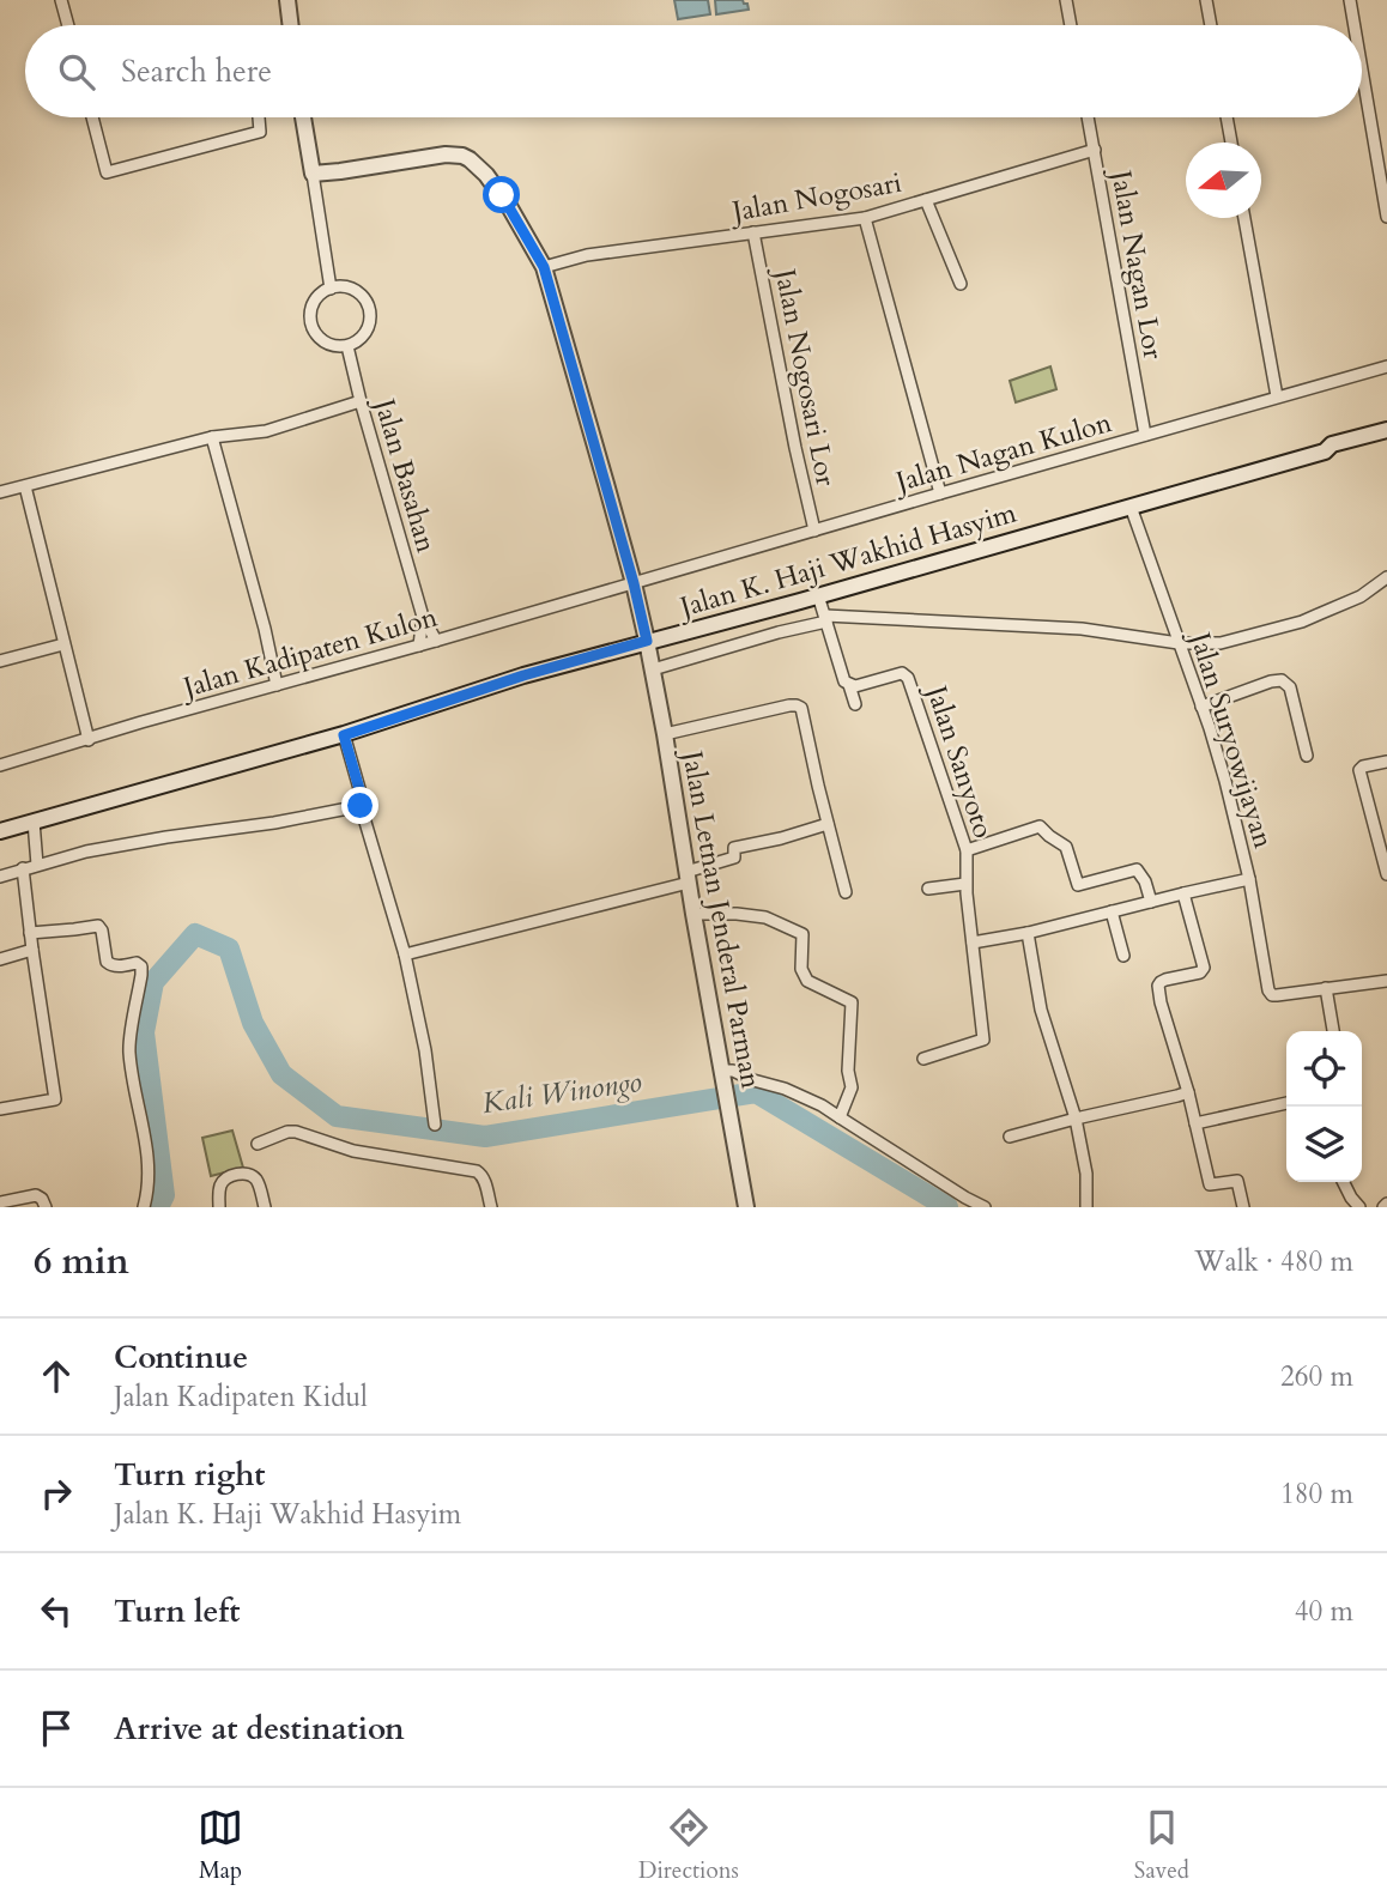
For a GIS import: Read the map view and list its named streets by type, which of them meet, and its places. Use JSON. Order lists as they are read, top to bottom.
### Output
{
  "streets": {
    "main road": ["Jalan K. Haji Wakhid Hasyim", "Jalan Letnan Jenderal Parman"],
    "street": [
      "Jalan Nogosari",
      "Jalan Nagan Lor",
      "Jalan Nogosari Lor",
      "Jalan Nagan Kulon",
      "Jalan Basahan",
      "Jalan Kadipaten Kulon",
      "Jalan Suryowijayan",
      "Jalan Sanyoto"
    ]
  },
  "crossings": [
    ["Jalan Nogosari", "Jalan Nagan Lor"],
    ["Jalan Nogosari", "Jalan Nogosari Lor"],
    ["Jalan Nogosari", "Jalan Letnan Jenderal Parman"],
    ["Jalan Nagan Lor", "Jalan Nagan Kulon"],
    ["Jalan Nogosari Lor", "Jalan Nagan Kulon"],
    ["Jalan Nagan Kulon", "Jalan Kadipaten Kulon"],
    ["Jalan Nagan Kulon", "Jalan Letnan Jenderal Parman"],
    ["Jalan Basahan", "Jalan Kadipaten Kulon"],
    ["Jalan K. Haji Wakhid Hasyim", "Jalan Suryowijayan"],
    ["Jalan K. Haji Wakhid Hasyim", "Jalan Letnan Jenderal Parman"],
    ["Jalan Kadipaten Kulon", "Jalan Letnan Jenderal Parman"]
  ],
  "water": ["Kali Winongo"],
  "north": "left",
  "page": {
    "search": "Search here",
    "heading": ["6 min", "Walk · 480 m"],
    "list": [
      ["Continue", "Jalan Kadipaten Kidul", "260 m"],
      ["Turn right", "Jalan K. Haji Wakhid Hasyim", "180 m"],
      ["Turn left", "40 m"],
      "Arrive at destination"
    ],
    "nav": ["Map", "Directions", "Saved"]
  }
}
